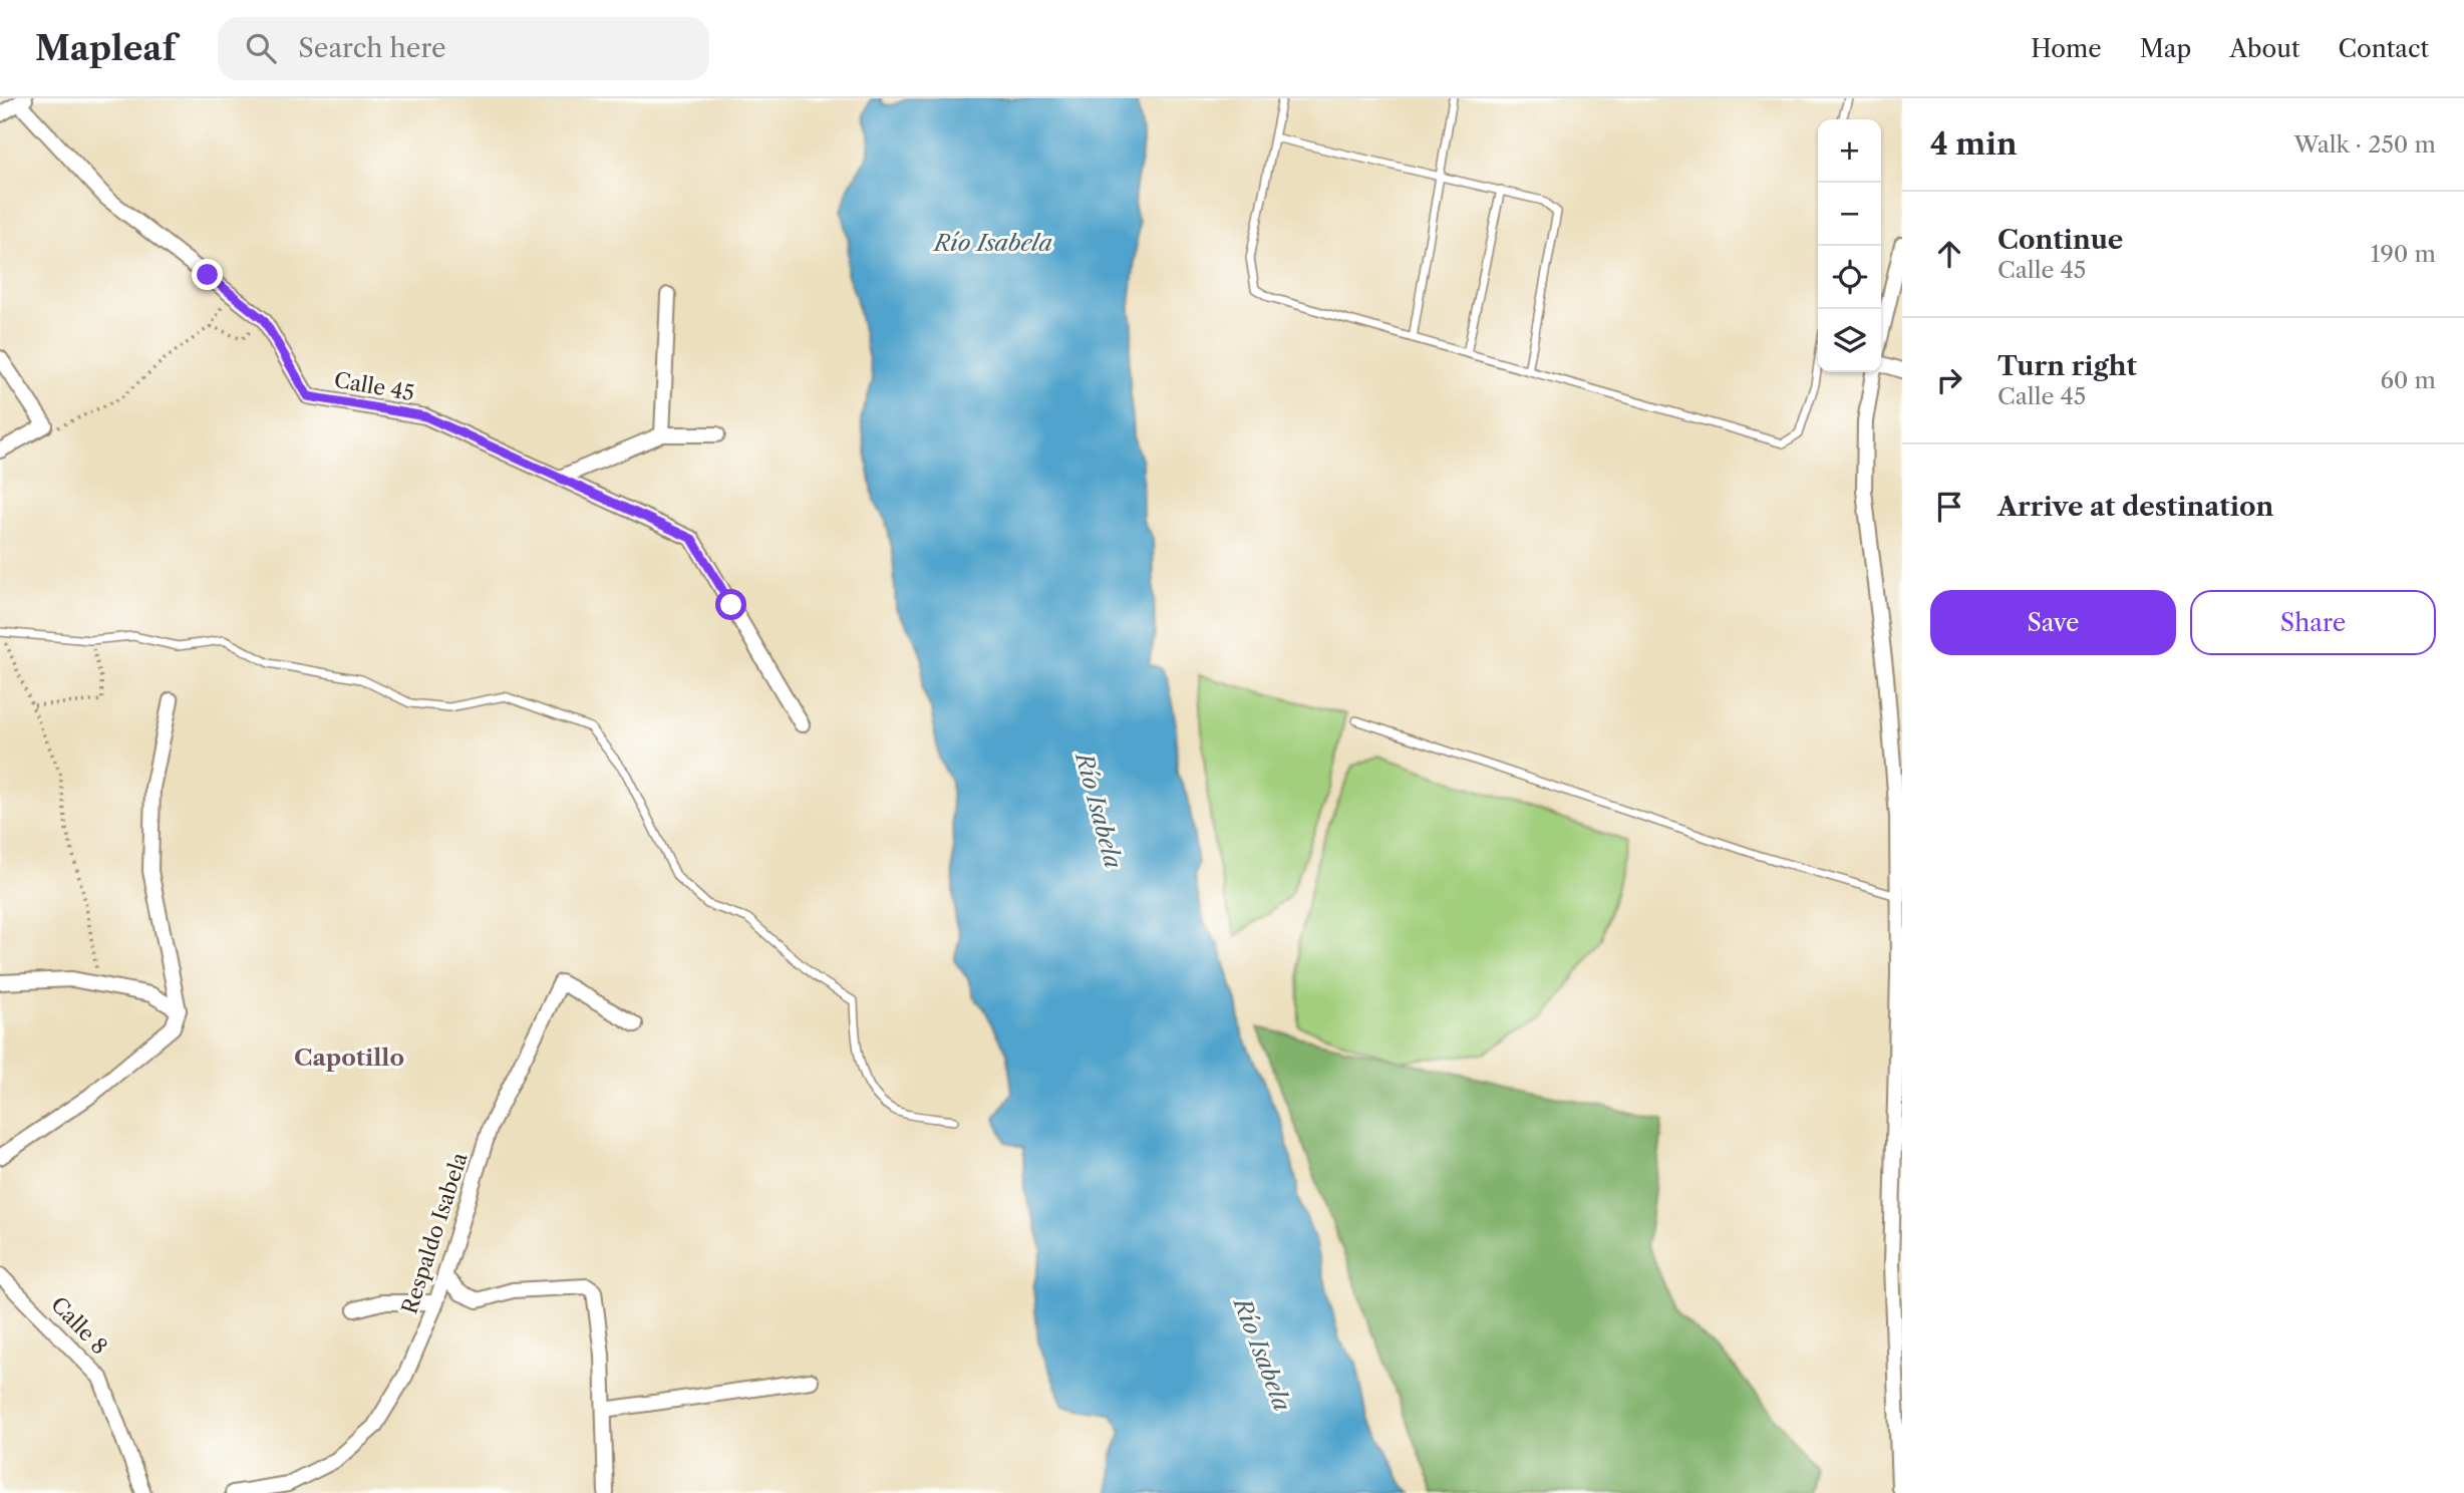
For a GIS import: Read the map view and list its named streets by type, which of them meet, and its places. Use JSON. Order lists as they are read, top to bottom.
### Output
{
  "streets": {
    "street": ["Calle 45", "Respaldo Isabela", "Calle 8"]
  },
  "districts": ["Capotillo"],
  "water": ["Río Isabela"],
  "page": {
    "header": "Mapleaf",
    "search": "Search here",
    "nav": [
      "Home",
      "Map",
      "About",
      "Contact"
    ],
    "heading": ["4 min", "Walk · 250 m"],
    "map_buttons": ["+", "−"],
    "list": [
      ["Continue", "Calle 45", "190 m"],
      ["Turn right", "Calle 45", "60 m"],
      "Arrive at destination"
    ],
    "buttons": ["Save", "Share"]
  }
}
